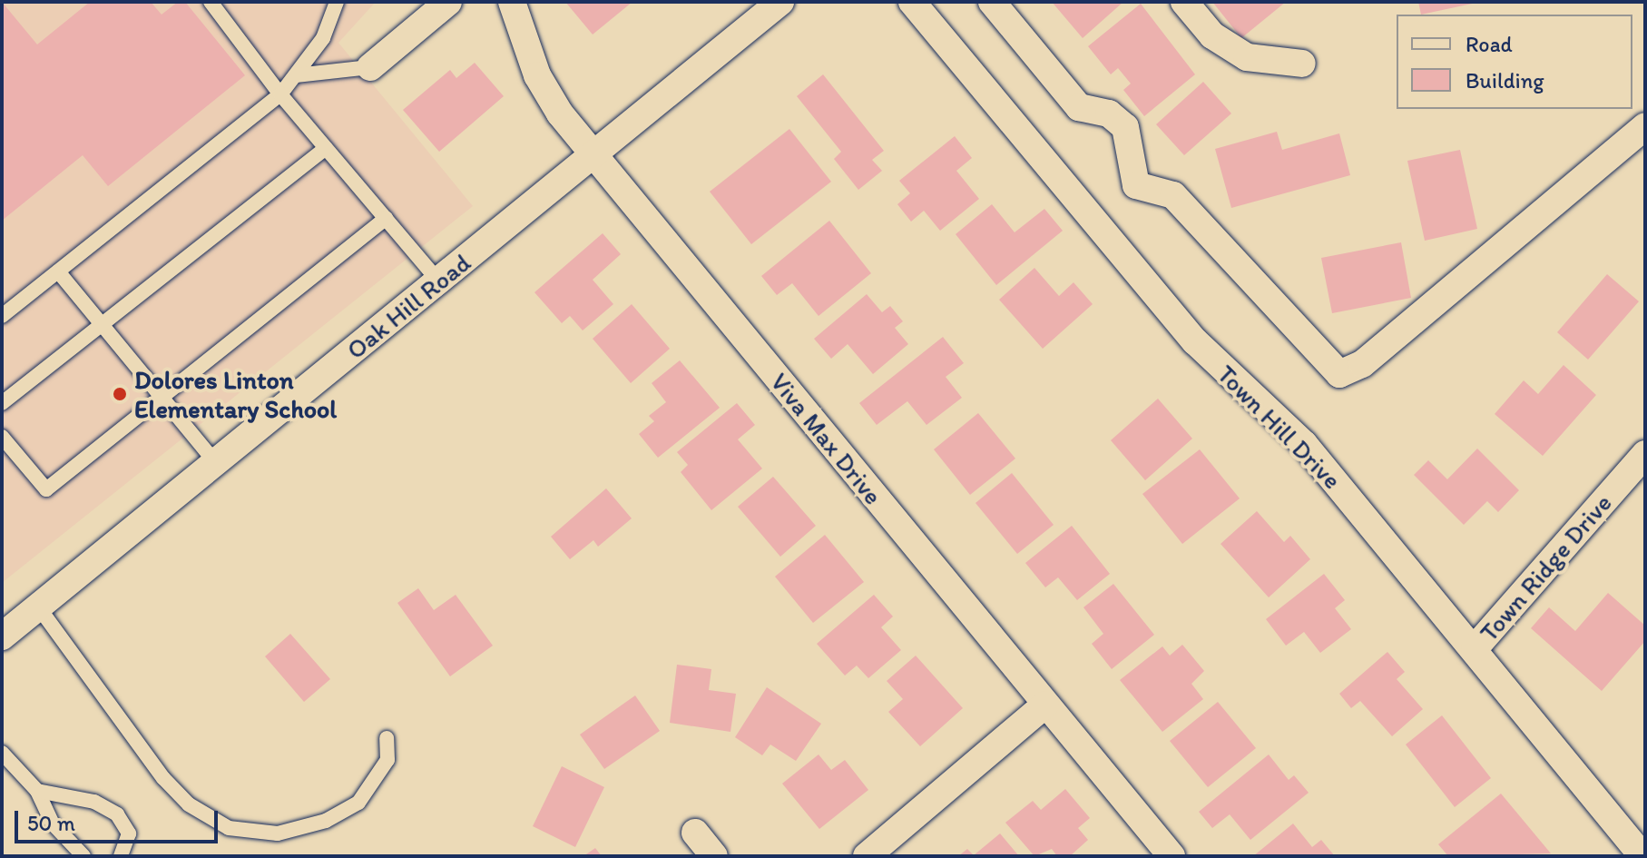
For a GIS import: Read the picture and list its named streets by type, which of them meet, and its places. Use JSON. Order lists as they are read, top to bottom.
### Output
{
  "streets": {
    "street": [
      "Oak Hill Road",
      "Town Hill Drive",
      "Viva Max Drive",
      "Town Ridge Drive"
    ]
  },
  "crossings": [
    ["Oak Hill Road", "Viva Max Drive"],
    ["Town Hill Drive", "Town Ridge Drive"]
  ],
  "places": ["Dolores Linton Elementary School"],
  "legend": ["Road", "Building"],
  "scale_bar": "50 m"
}
